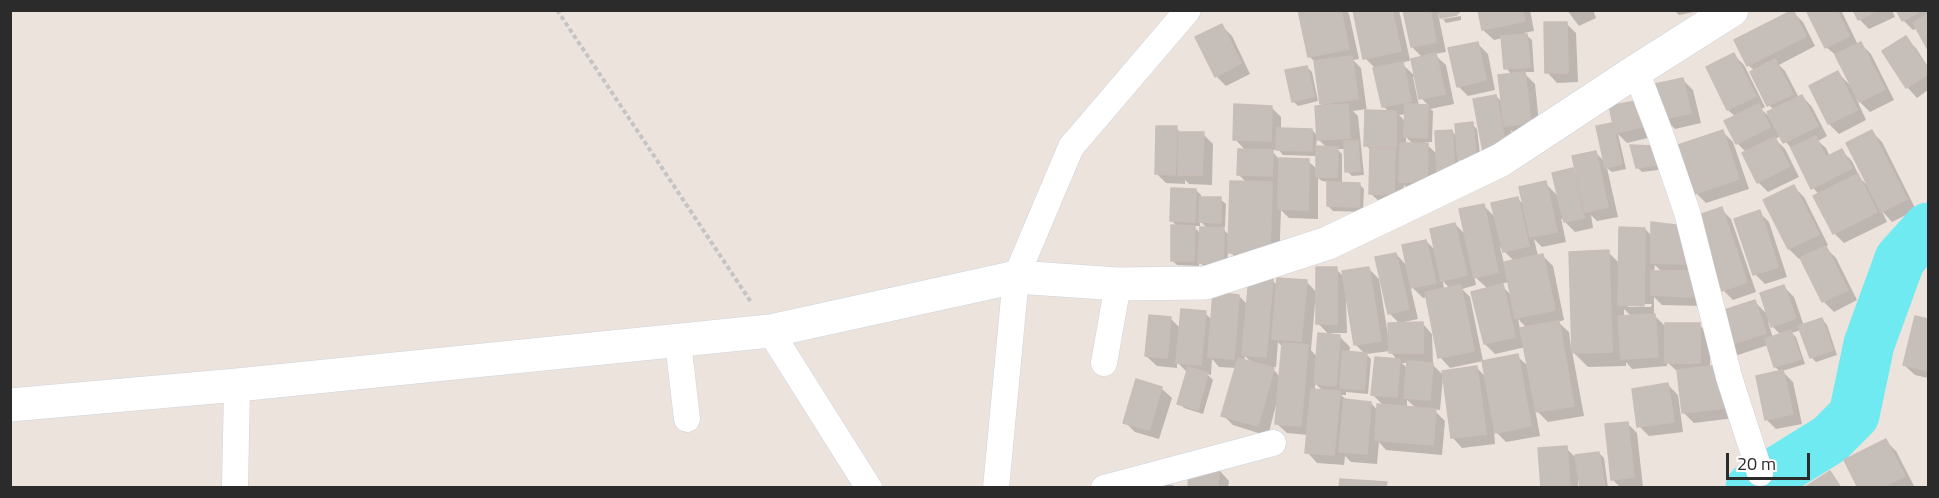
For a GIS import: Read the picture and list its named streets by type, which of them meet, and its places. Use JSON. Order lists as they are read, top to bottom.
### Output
{
  "scale_bar": "20 m"
}
